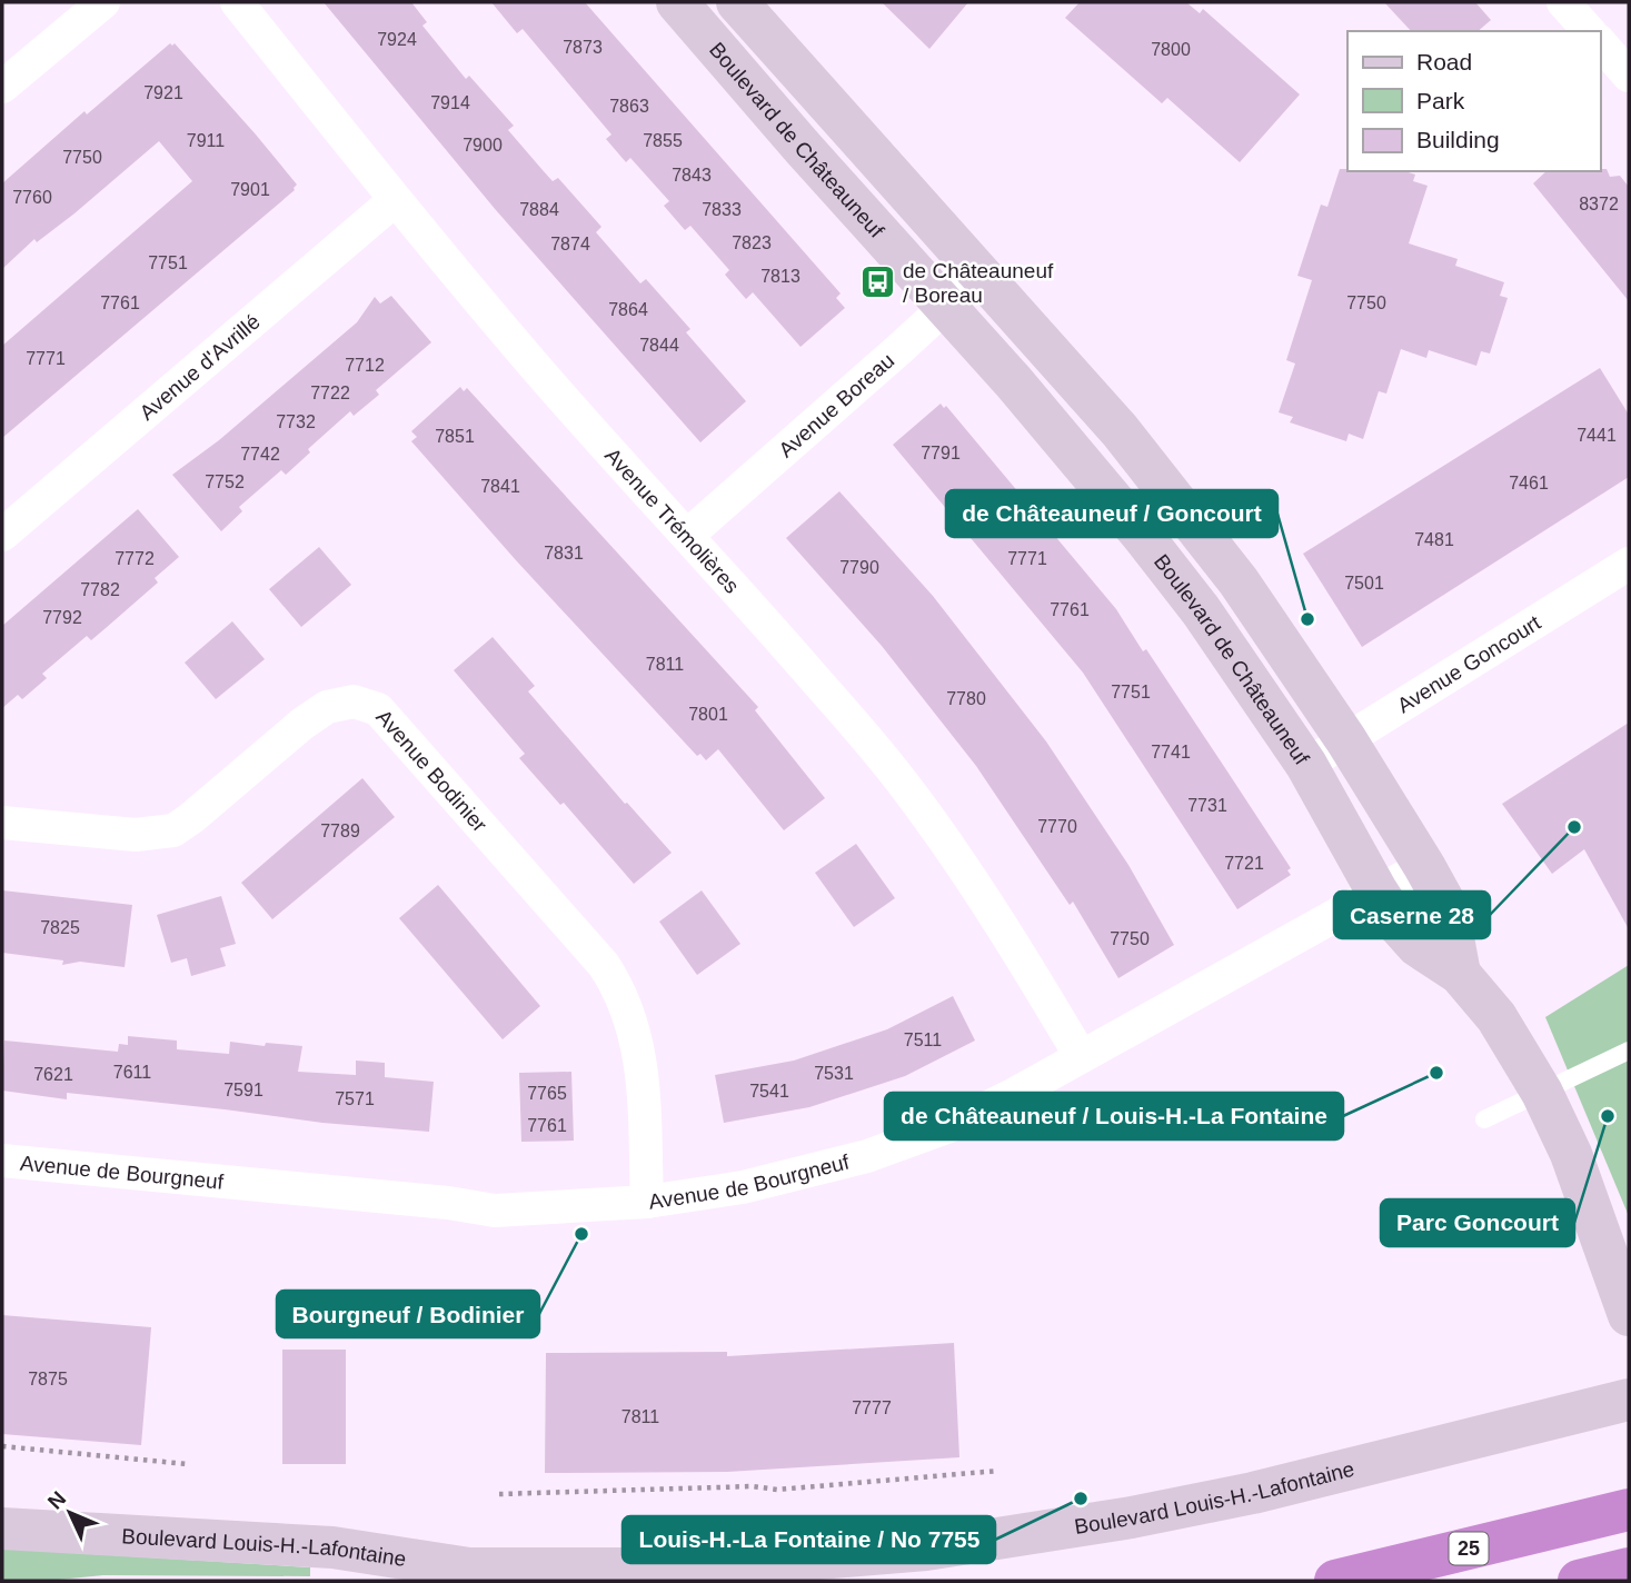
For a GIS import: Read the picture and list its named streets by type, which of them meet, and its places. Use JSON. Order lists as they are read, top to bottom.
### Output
{
  "streets": {
    "highway": ["25"],
    "street": [
      "Boulevard de Châteauneuf",
      "Avenue d'Avrillé",
      "Avenue Boreau",
      "Avenue Trémolières",
      "Avenue Goncourt",
      "Avenue Bodinier",
      "Avenue de Bourgneuf",
      "Boulevard Louis-H.-Lafontaine"
    ]
  },
  "crossings": [
    ["Boulevard de Châteauneuf", "Avenue Boreau"],
    ["Boulevard de Châteauneuf", "Avenue Goncourt"],
    ["Boulevard de Châteauneuf", "Avenue de Bourgneuf"],
    ["Avenue d'Avrillé", "Avenue Trémolières"],
    ["Avenue Boreau", "Avenue Trémolières"],
    ["Avenue Trémolières", "Avenue de Bourgneuf"],
    ["Avenue Bodinier", "Avenue de Bourgneuf"]
  ],
  "places": {
    "bus stop": ["de Châteauneuf / Boreau"],
    "other": [
      "de Châteauneuf / Goncourt",
      "Caserne 28",
      "de Châteauneuf / Louis-H.-La Fontaine",
      "Parc Goncourt",
      "Bourgneuf / Bodinier",
      "Louis-H.-La Fontaine / No 7755"
    ]
  },
  "house_numbers": [
    "7924",
    "7873",
    "7800",
    "7921",
    "7914",
    "7863",
    "7911",
    "7855",
    "7900",
    "7750",
    "7843",
    "7901",
    "7760",
    "8372",
    "7884",
    "7833",
    "7823",
    "7874",
    "7751",
    "7813",
    "7761",
    "7750",
    "7864",
    "7844",
    "7771",
    "7712",
    "7722",
    "7732",
    "7441",
    "7851",
    "7791",
    "7742",
    "7752",
    "7461",
    "7841",
    "7481",
    "7831",
    "7772",
    "7771",
    "7790",
    "7501",
    "7782",
    "7761",
    "7792",
    "7811",
    "7751",
    "7780",
    "7801",
    "7741",
    "7731",
    "7770",
    "7789",
    "7721",
    "7825",
    "7750",
    "7511",
    "7611",
    "7531",
    "7621",
    "7591",
    "7541",
    "7765",
    "7571",
    "7761",
    "7875",
    "7777",
    "7811"
  ],
  "legend": ["Road", "Park", "Building"],
  "north": "top left"
}
